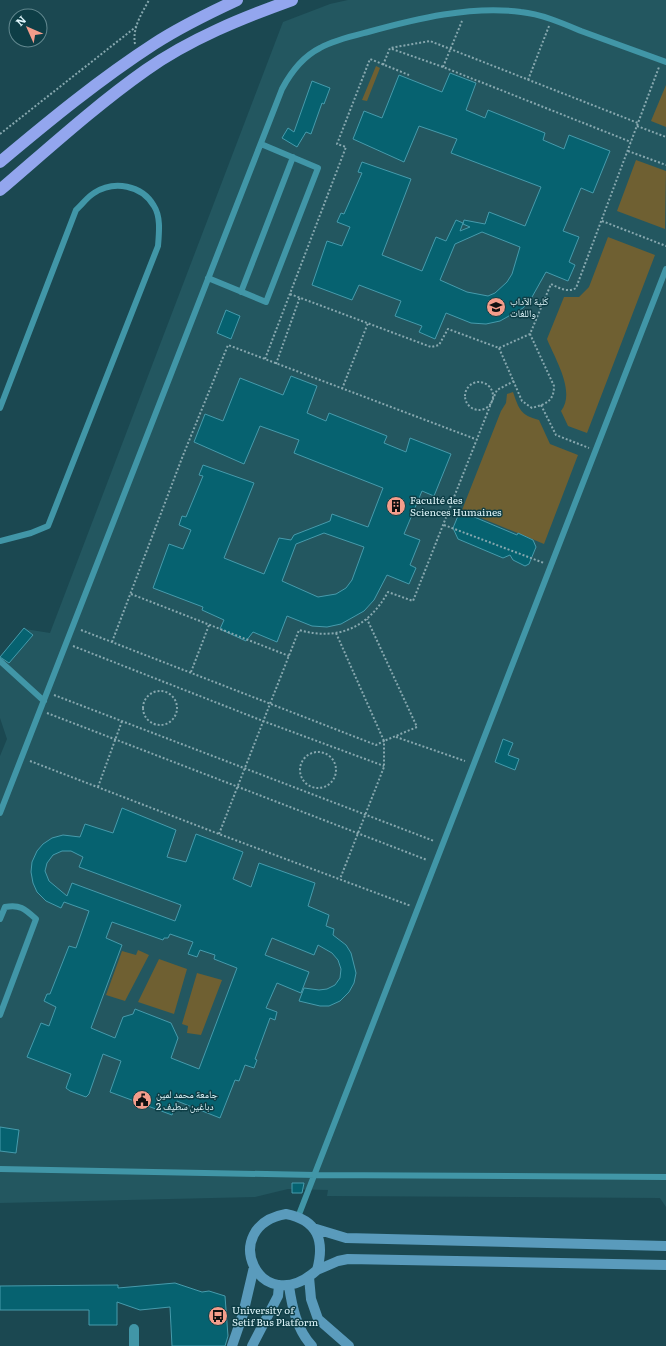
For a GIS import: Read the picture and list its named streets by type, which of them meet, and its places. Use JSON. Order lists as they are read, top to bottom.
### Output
{
  "places": {
    "school or university": ["كلية الآداب واللغات"],
    "building": ["Faculté des Sciences Humaines"],
    "public building": ["جامعة محمد لمين دباغين سطيف 2"],
    "bus stop": ["University of Setif Bus Platform"]
  },
  "north": "top left"
}
